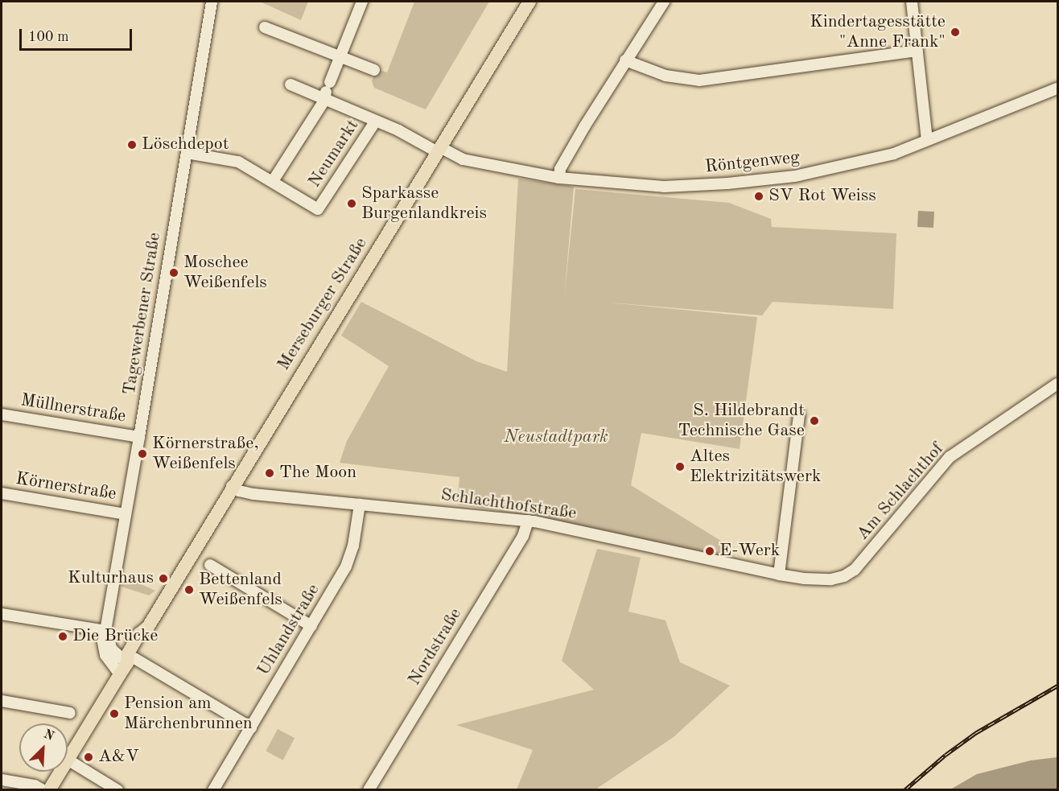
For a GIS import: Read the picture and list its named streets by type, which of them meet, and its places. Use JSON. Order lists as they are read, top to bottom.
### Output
{
  "streets": {
    "main road": ["Merseburger Straße"],
    "street": [
      "Neumarkt",
      "Röntgenweg",
      "Tagewerbener Straße",
      "Müllnerstraße",
      "Körnerstraße",
      "Am Schlachthof",
      "Schlachthofstraße",
      "Uhlandstraße",
      "Nordstraße"
    ]
  },
  "crossings": [
    ["Neumarkt", "Röntgenweg"],
    ["Neumarkt", "Tagewerbener Straße"],
    ["Röntgenweg", "Merseburger Straße"],
    ["Merseburger Straße", "Schlachthofstraße"],
    ["Tagewerbener Straße", "Müllnerstraße"],
    ["Tagewerbener Straße", "Körnerstraße"],
    ["Am Schlachthof", "Schlachthofstraße"],
    ["Schlachthofstraße", "Uhlandstraße"],
    ["Schlachthofstraße", "Nordstraße"]
  ],
  "parks": ["Neustadtpark"],
  "places": [
    "Kindertagesstätte \"Anne Frank\"",
    "Löschdepot",
    "SV Rot Weiss",
    "Sparkasse Burgenlandkreis",
    "Moschee Weißenfels",
    "S. Hildebrandt Technische Gase",
    "Körnerstraße, Weißenfels",
    "Altes Elektrizitätswerk",
    "The Moon",
    "E-Werk",
    "Kulturhaus",
    "Bettenland Weißenfels",
    "Die Brücke",
    "Pension am Märchenbrunnen",
    "A&V"
  ],
  "scale_bar": "100 m",
  "north": "top right"
}
